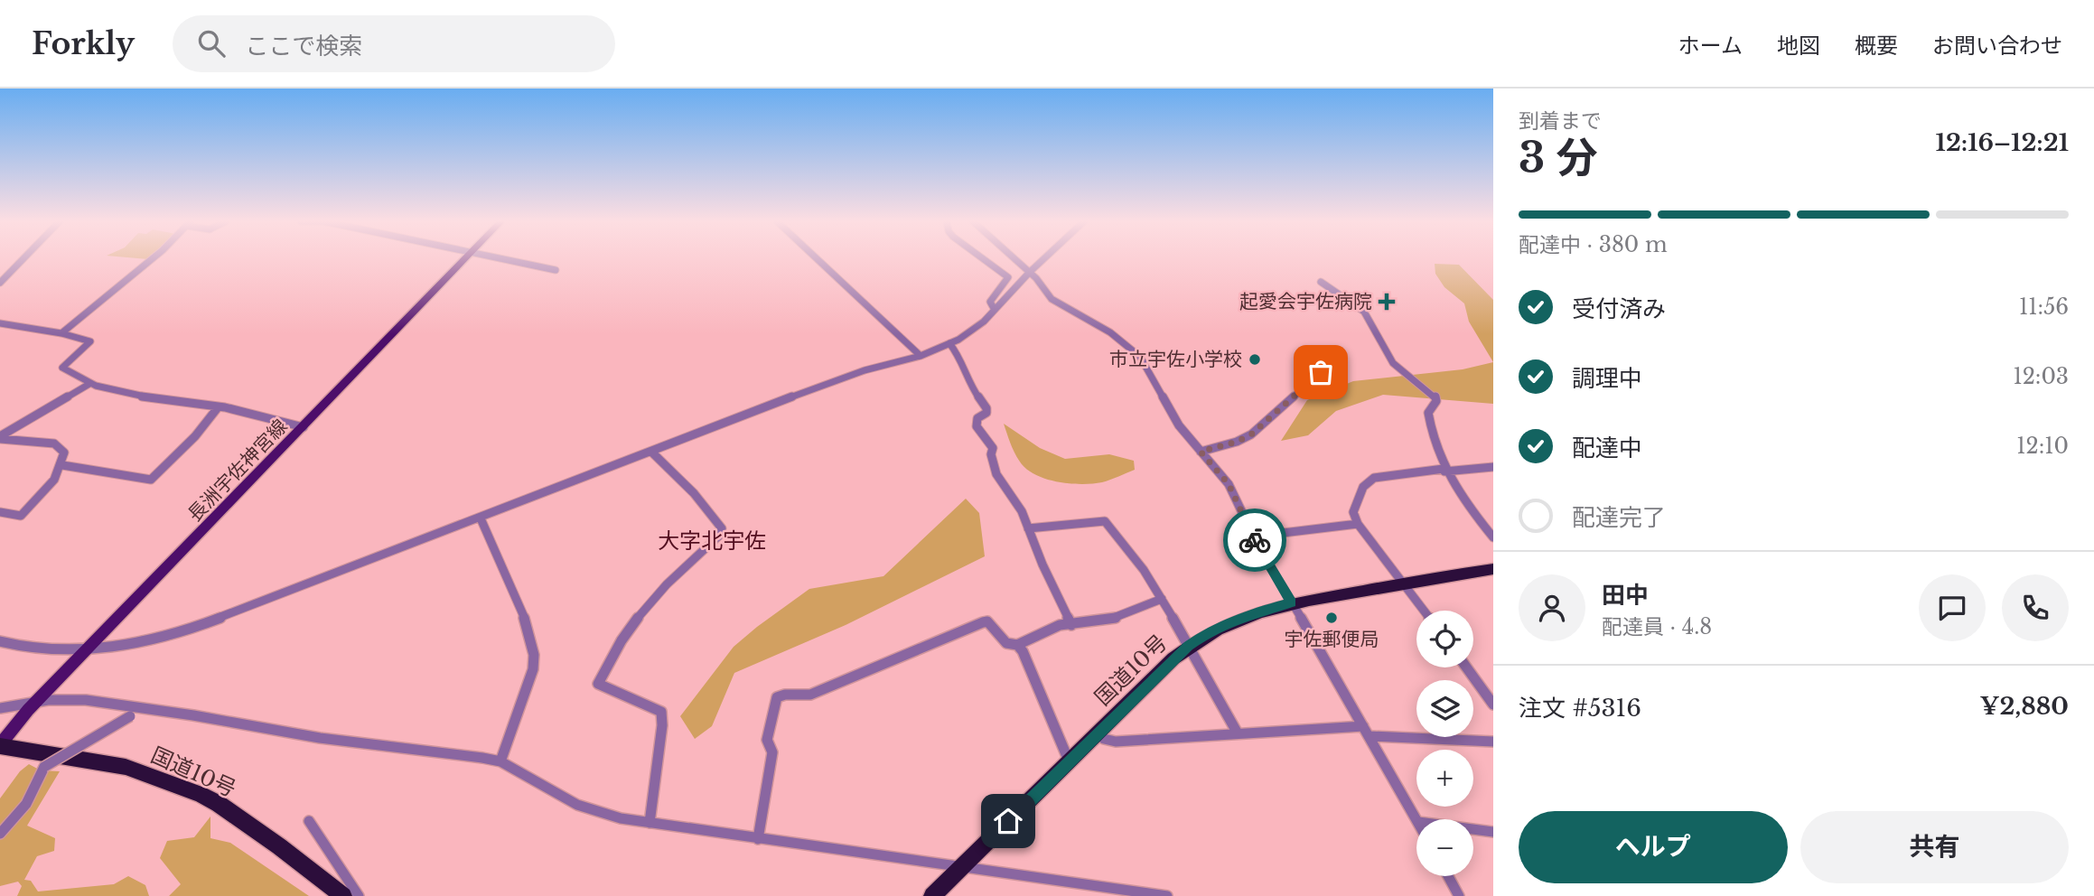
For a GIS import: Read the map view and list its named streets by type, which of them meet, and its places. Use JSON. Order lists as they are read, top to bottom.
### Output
{
  "streets": {
    "highway": ["国道10号"],
    "main road": ["長洲宇佐神宮線"]
  },
  "crossings": [
    ["長洲宇佐神宮線", "国道10号"]
  ],
  "districts": ["大字北宇佐"],
  "places": {
    "health": ["起愛会宇佐病院"],
    "other": ["市立宇佐小学校", "宇佐郵便局"]
  },
  "page": {
    "header": "Forkly",
    "search": "ここで検索",
    "nav": [
      "ホーム",
      "地図",
      "概要",
      "お問い合わせ"
    ],
    "heading": ["3 分", "到着まで", "12:16–12:21"],
    "panel": [
      "田中",
      "配達員 · 4.8",
      "注文 #5316",
      "¥2,880"
    ],
    "bar": "配達中 · 380 m",
    "list": [
      ["受付済み", "11:56"],
      ["調理中", "12:03"],
      ["配達中", "12:10"],
      "配達完了"
    ],
    "map_buttons": ["+", "−"],
    "buttons": ["ヘルプ", "共有"]
  }
}
